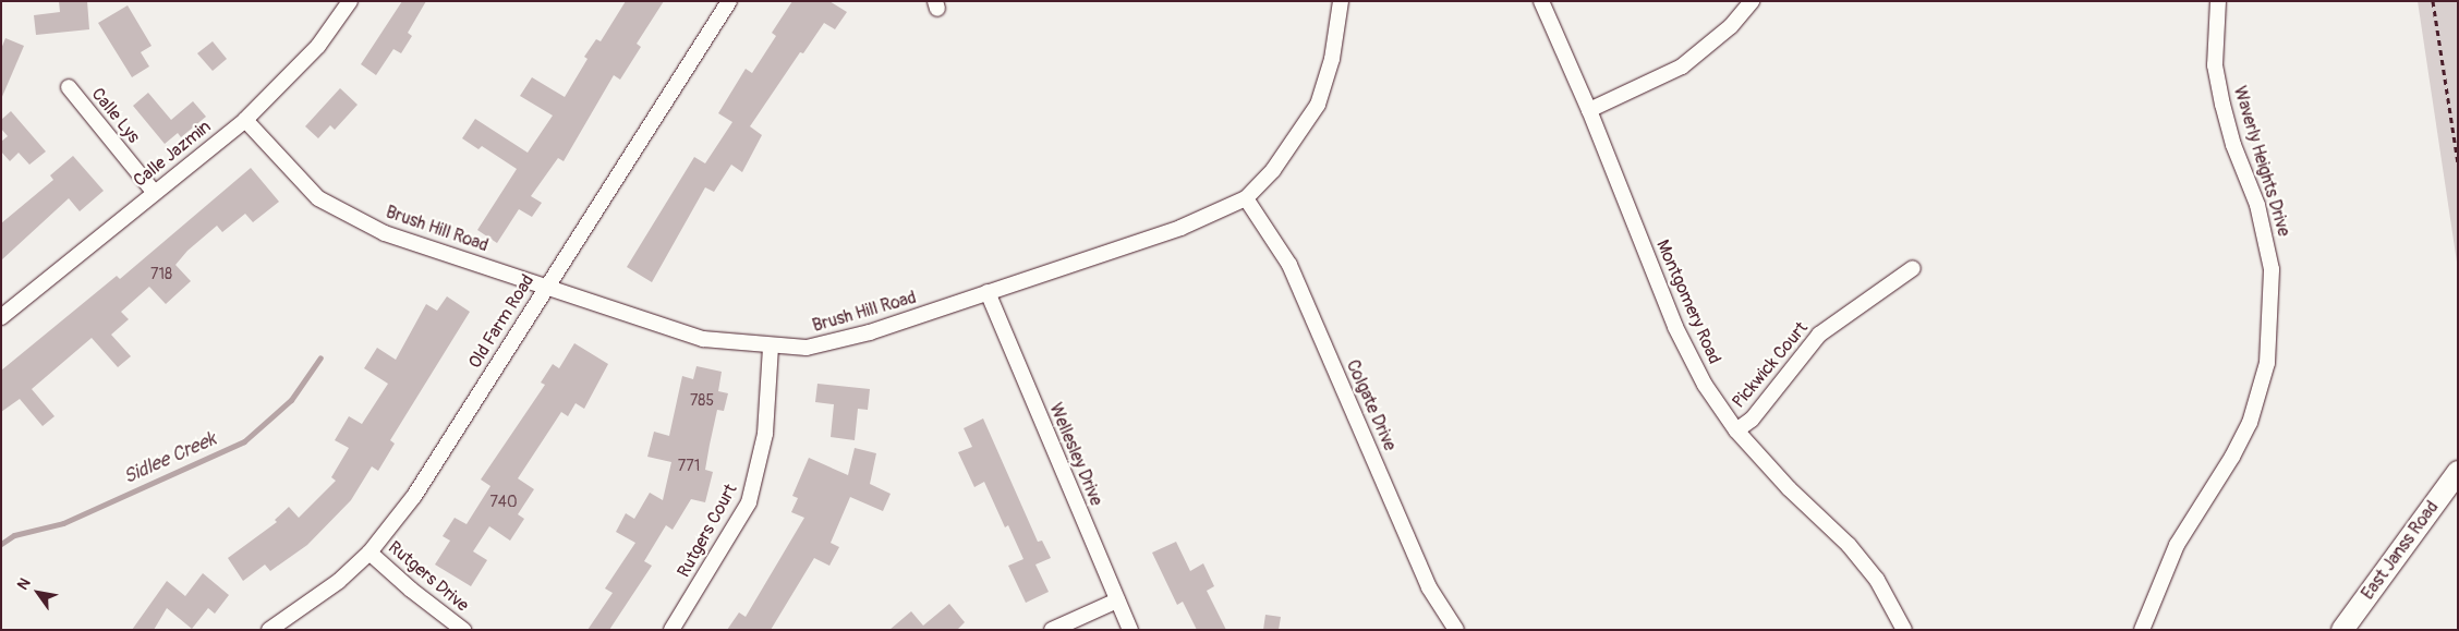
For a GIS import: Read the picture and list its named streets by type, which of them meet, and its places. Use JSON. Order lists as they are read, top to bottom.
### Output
{
  "streets": {
    "main road": ["East Janss Road"],
    "street": [
      "Calle Lys",
      "Calle Jazmin",
      "Waverly Heights Drive",
      "Brush Hill Road",
      "Montgomery Road",
      "Old Farm Road",
      "Pickwick Court",
      "Colgate Drive",
      "Wellesley Drive",
      "Rutgers Court",
      "Rutgers Drive"
    ]
  },
  "crossings": [
    ["Calle Lys", "Calle Jazmin"],
    ["Calle Jazmin", "Brush Hill Road"],
    ["Brush Hill Road", "Old Farm Road"],
    ["Brush Hill Road", "Colgate Drive"],
    ["Brush Hill Road", "Wellesley Drive"],
    ["Brush Hill Road", "Rutgers Court"],
    ["Montgomery Road", "Pickwick Court"],
    ["Old Farm Road", "Rutgers Drive"]
  ],
  "water": ["Sidlee Creek"],
  "house_numbers": [
    "718",
    "785",
    "771",
    "740"
  ],
  "north": "top left"
}
